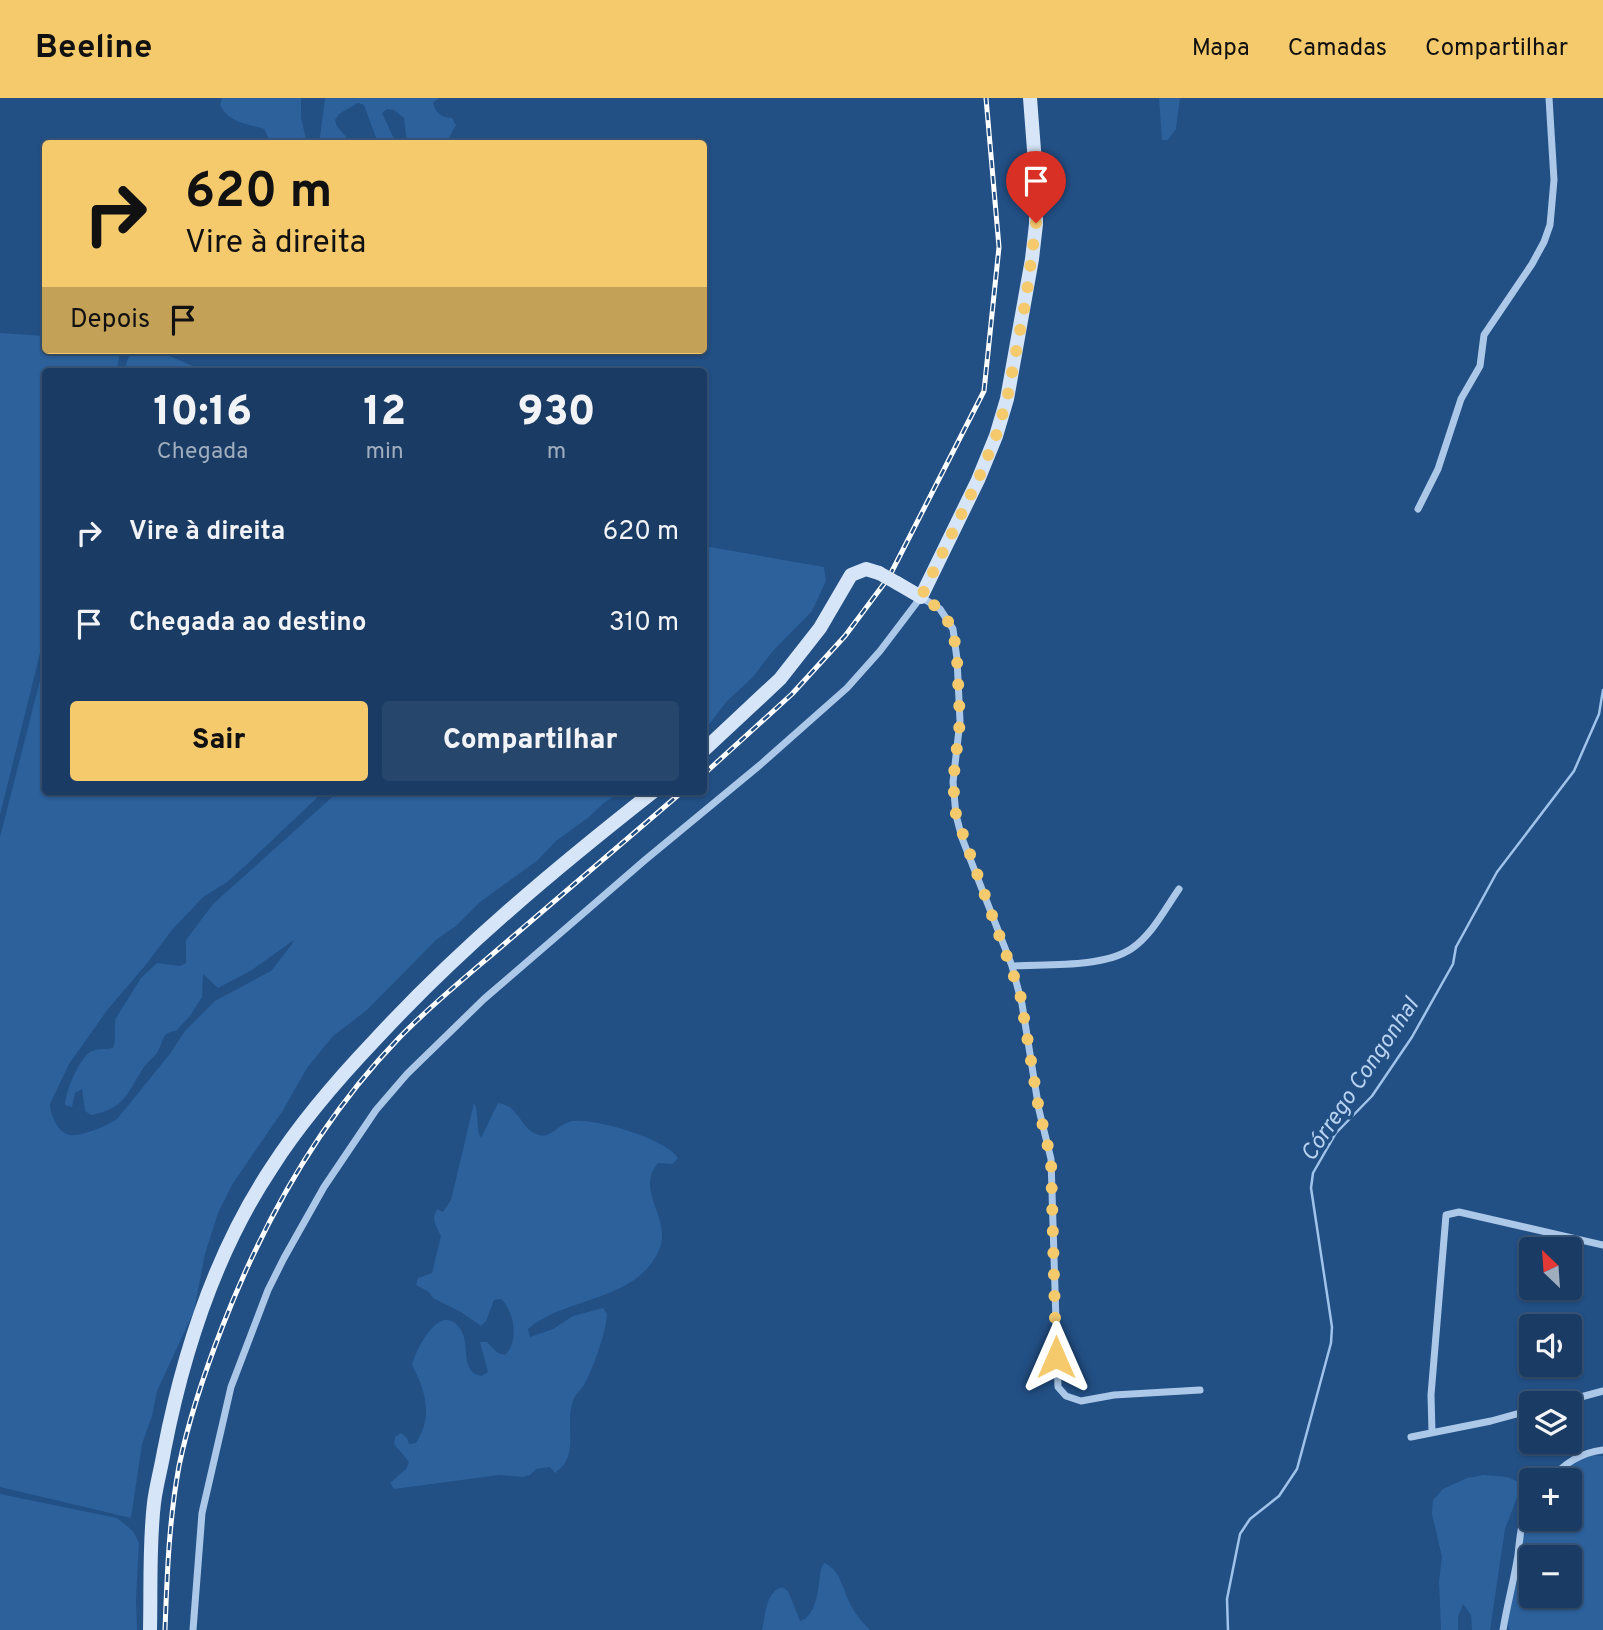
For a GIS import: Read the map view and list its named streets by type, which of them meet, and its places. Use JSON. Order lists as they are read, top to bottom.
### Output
{
  "water": ["Córrego Congonhal"],
  "north": "top left",
  "page": {
    "header": "Beeline",
    "nav": ["Mapa", "Camadas", "Compartilhar"],
    "turn": ["620 m", "Vire à direita"],
    "then": "Depois",
    "eta": [
      "10:16",
      "Chegada",
      "12",
      "min",
      "930",
      "m"
    ],
    "list": [
      {
        "name": "Vire à direita",
        "value": "620 m"
      },
      {
        "name": "Chegada ao destino",
        "value": "310 m"
      }
    ],
    "buttons": ["Sair", "Compartilhar"],
    "map_buttons": ["+", "−"]
  }
}
